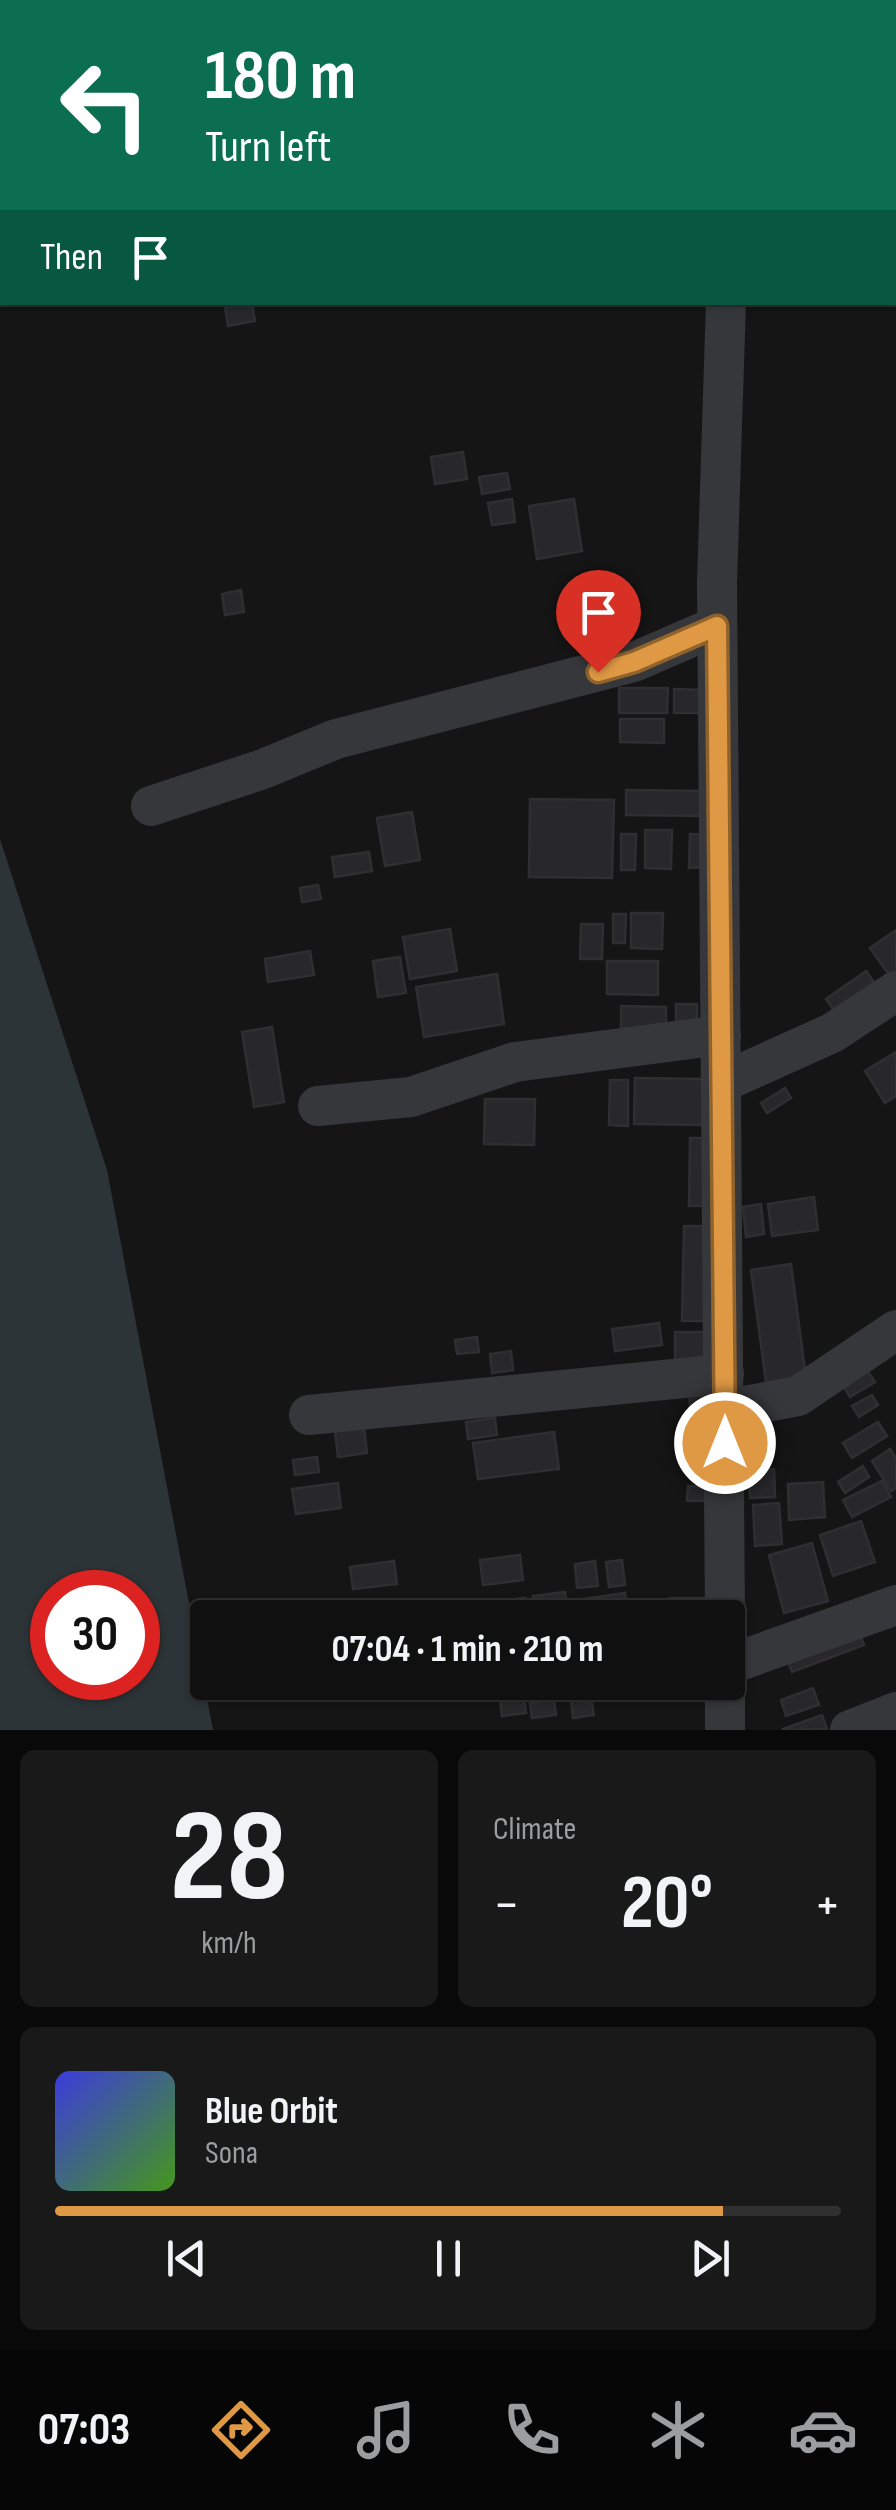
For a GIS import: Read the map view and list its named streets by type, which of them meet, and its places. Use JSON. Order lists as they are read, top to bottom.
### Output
{
  "page": {
    "turn": ["180 m", "Turn left"],
    "then": "Then",
    "limit": "30",
    "trip": "07:04 · 1 min · 210 m",
    "tile": [
      ["28", "km/h"],
      "Climate"
    ],
    "heat": ["−", "20°", "+"],
    "song": ["Blue Orbit", "Sona"],
    "tabs": "07:03"
  }
}
